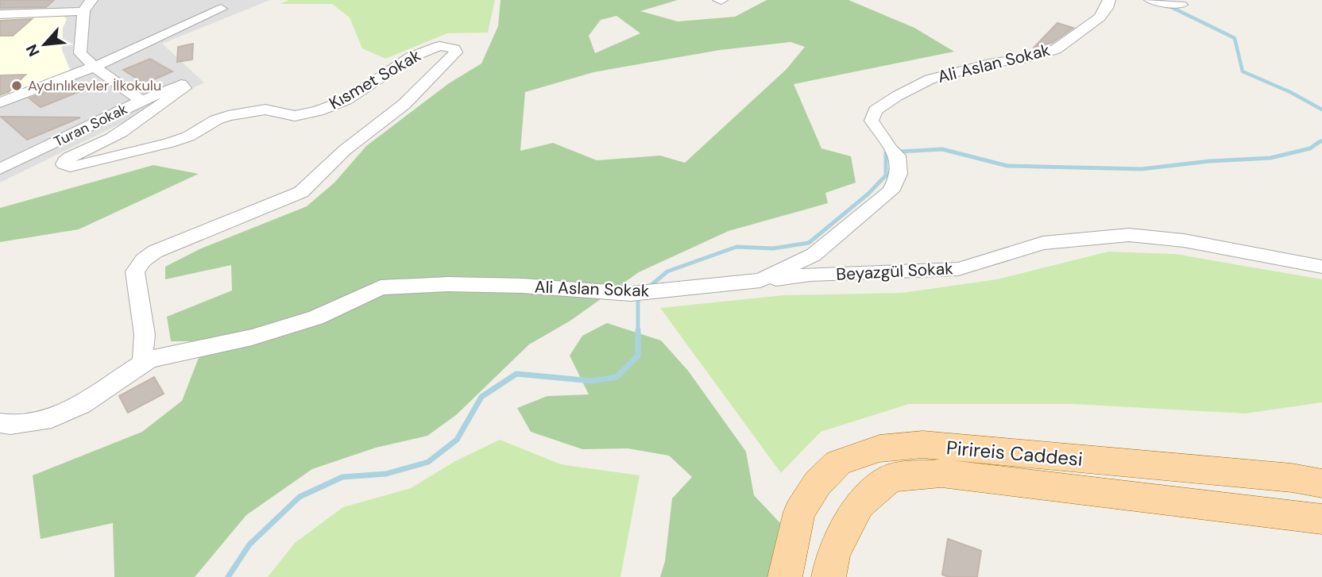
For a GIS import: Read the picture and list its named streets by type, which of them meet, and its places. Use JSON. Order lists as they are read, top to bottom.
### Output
{
  "streets": {
    "main road": ["Pirireis Caddesi"],
    "street": [
      "Ali Aslan Sokak",
      "Kısmet Sokak",
      "Turan Sokak",
      "Beyazgül Sokak"
    ]
  },
  "crossings": [
    ["Ali Aslan Sokak", "Kısmet Sokak"],
    ["Ali Aslan Sokak", "Beyazgül Sokak"],
    ["Kısmet Sokak", "Turan Sokak"]
  ],
  "places": ["Aydınlıkevler İlkokulu"],
  "north": "bottom left"
}
